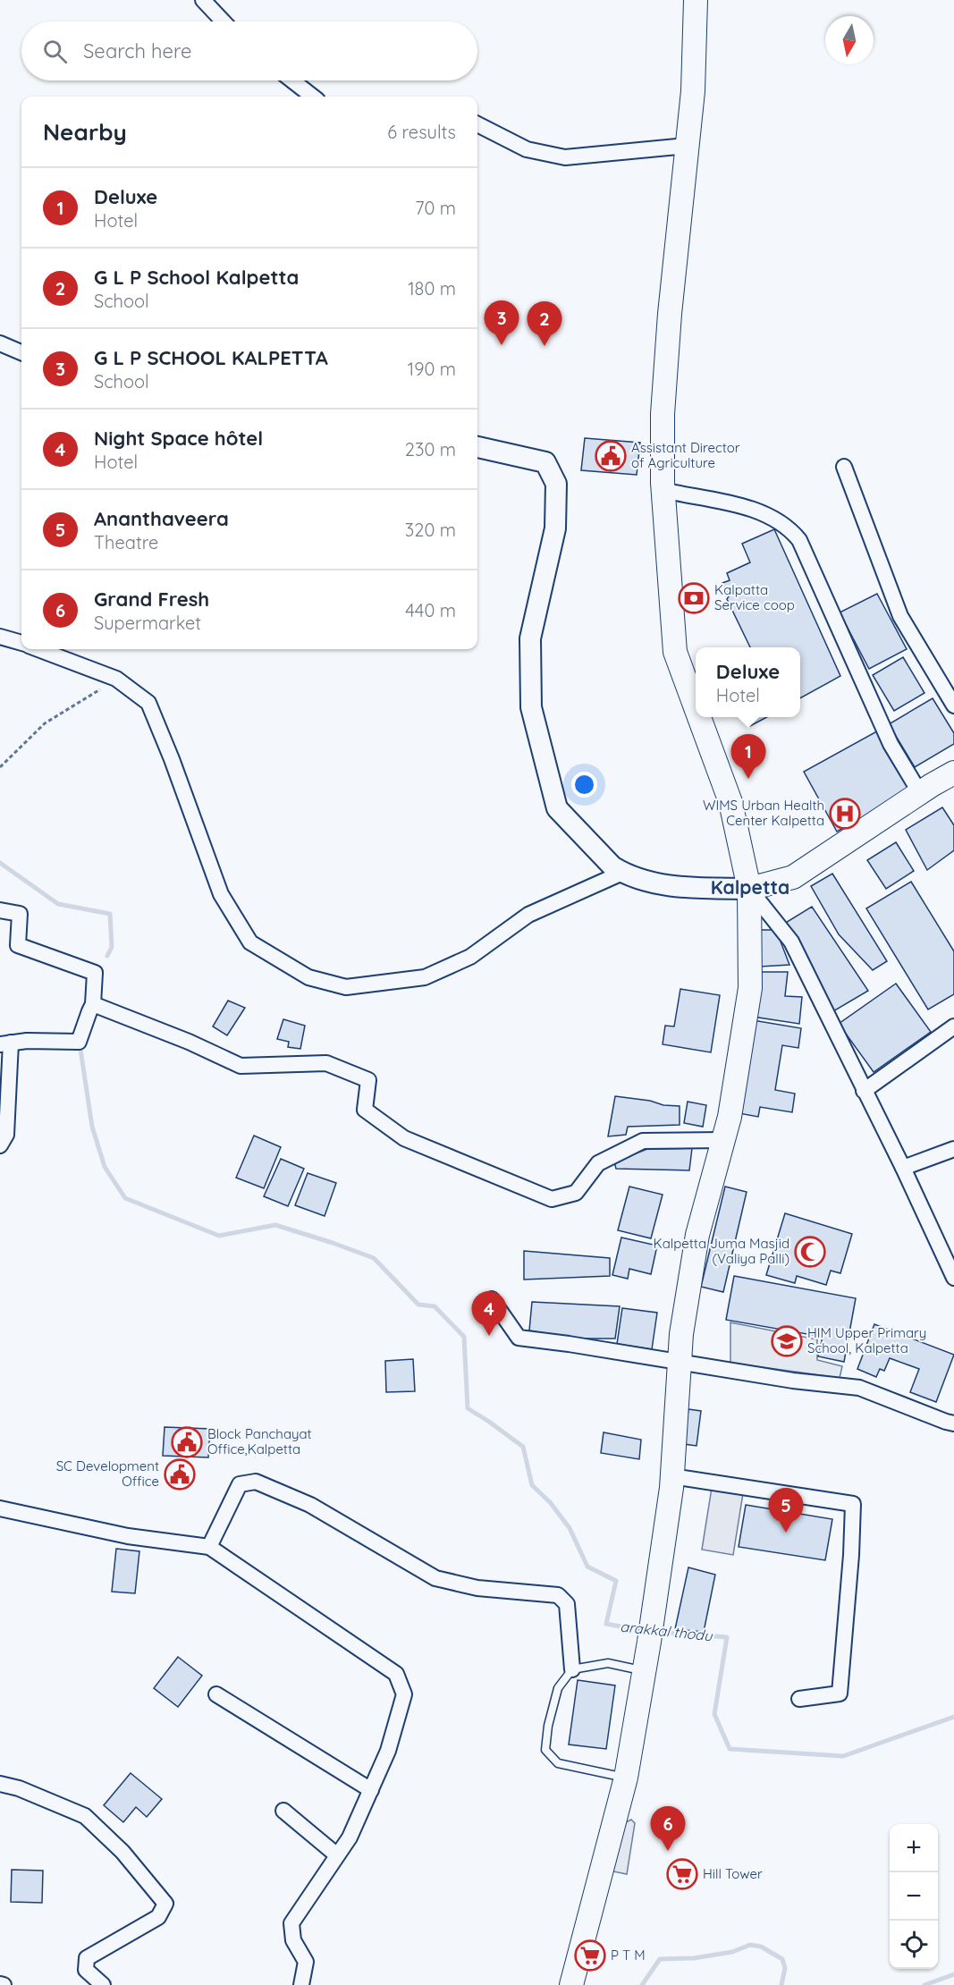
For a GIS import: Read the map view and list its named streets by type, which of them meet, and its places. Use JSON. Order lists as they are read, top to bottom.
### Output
{
  "districts": ["Kalpetta"],
  "water": ["arakkal thodu"],
  "places": {
    "public building": ["Assistant Director of Agriculture", "Block Panchayat Office,Kalpetta", "SC Development Office"],
    "bank": ["Kalpatta Service coop"],
    "hospital": ["WIMS Urban Health Center Kalpetta"],
    "mosque": ["Kalpetta Juma Masjid (Valiya Palli)"],
    "school or university": ["HIM Upper Primary School, Kalpetta"],
    "supermarket": ["Hill Tower", "P T M"]
  },
  "north": "bottom",
  "page": {
    "search": "Search here",
    "heading": ["Nearby", "6 results"],
    "list": [
      {
        "mark": "1",
        "name": "Deluxe",
        "note": "Hotel",
        "value": "70 m"
      },
      {
        "mark": "2",
        "name": "G L P School Kalpetta",
        "note": "School",
        "value": "180 m"
      },
      {
        "mark": "3",
        "name": "G L P SCHOOL KALPETTA",
        "note": "School",
        "value": "190 m"
      },
      {
        "mark": "4",
        "name": "Night Space hôtel",
        "note": "Hotel",
        "value": "230 m"
      },
      {
        "mark": "5",
        "name": "Ananthaveera",
        "note": "Theatre",
        "value": "320 m"
      },
      {
        "mark": "6",
        "name": "Grand Fresh",
        "note": "Supermarket",
        "value": "440 m"
      }
    ],
    "pins": [
      "3",
      "2",
      "1",
      "4",
      "5",
      "6"
    ],
    "popup": ["Deluxe", "Hotel"],
    "map_buttons": ["+", "−"]
  }
}
